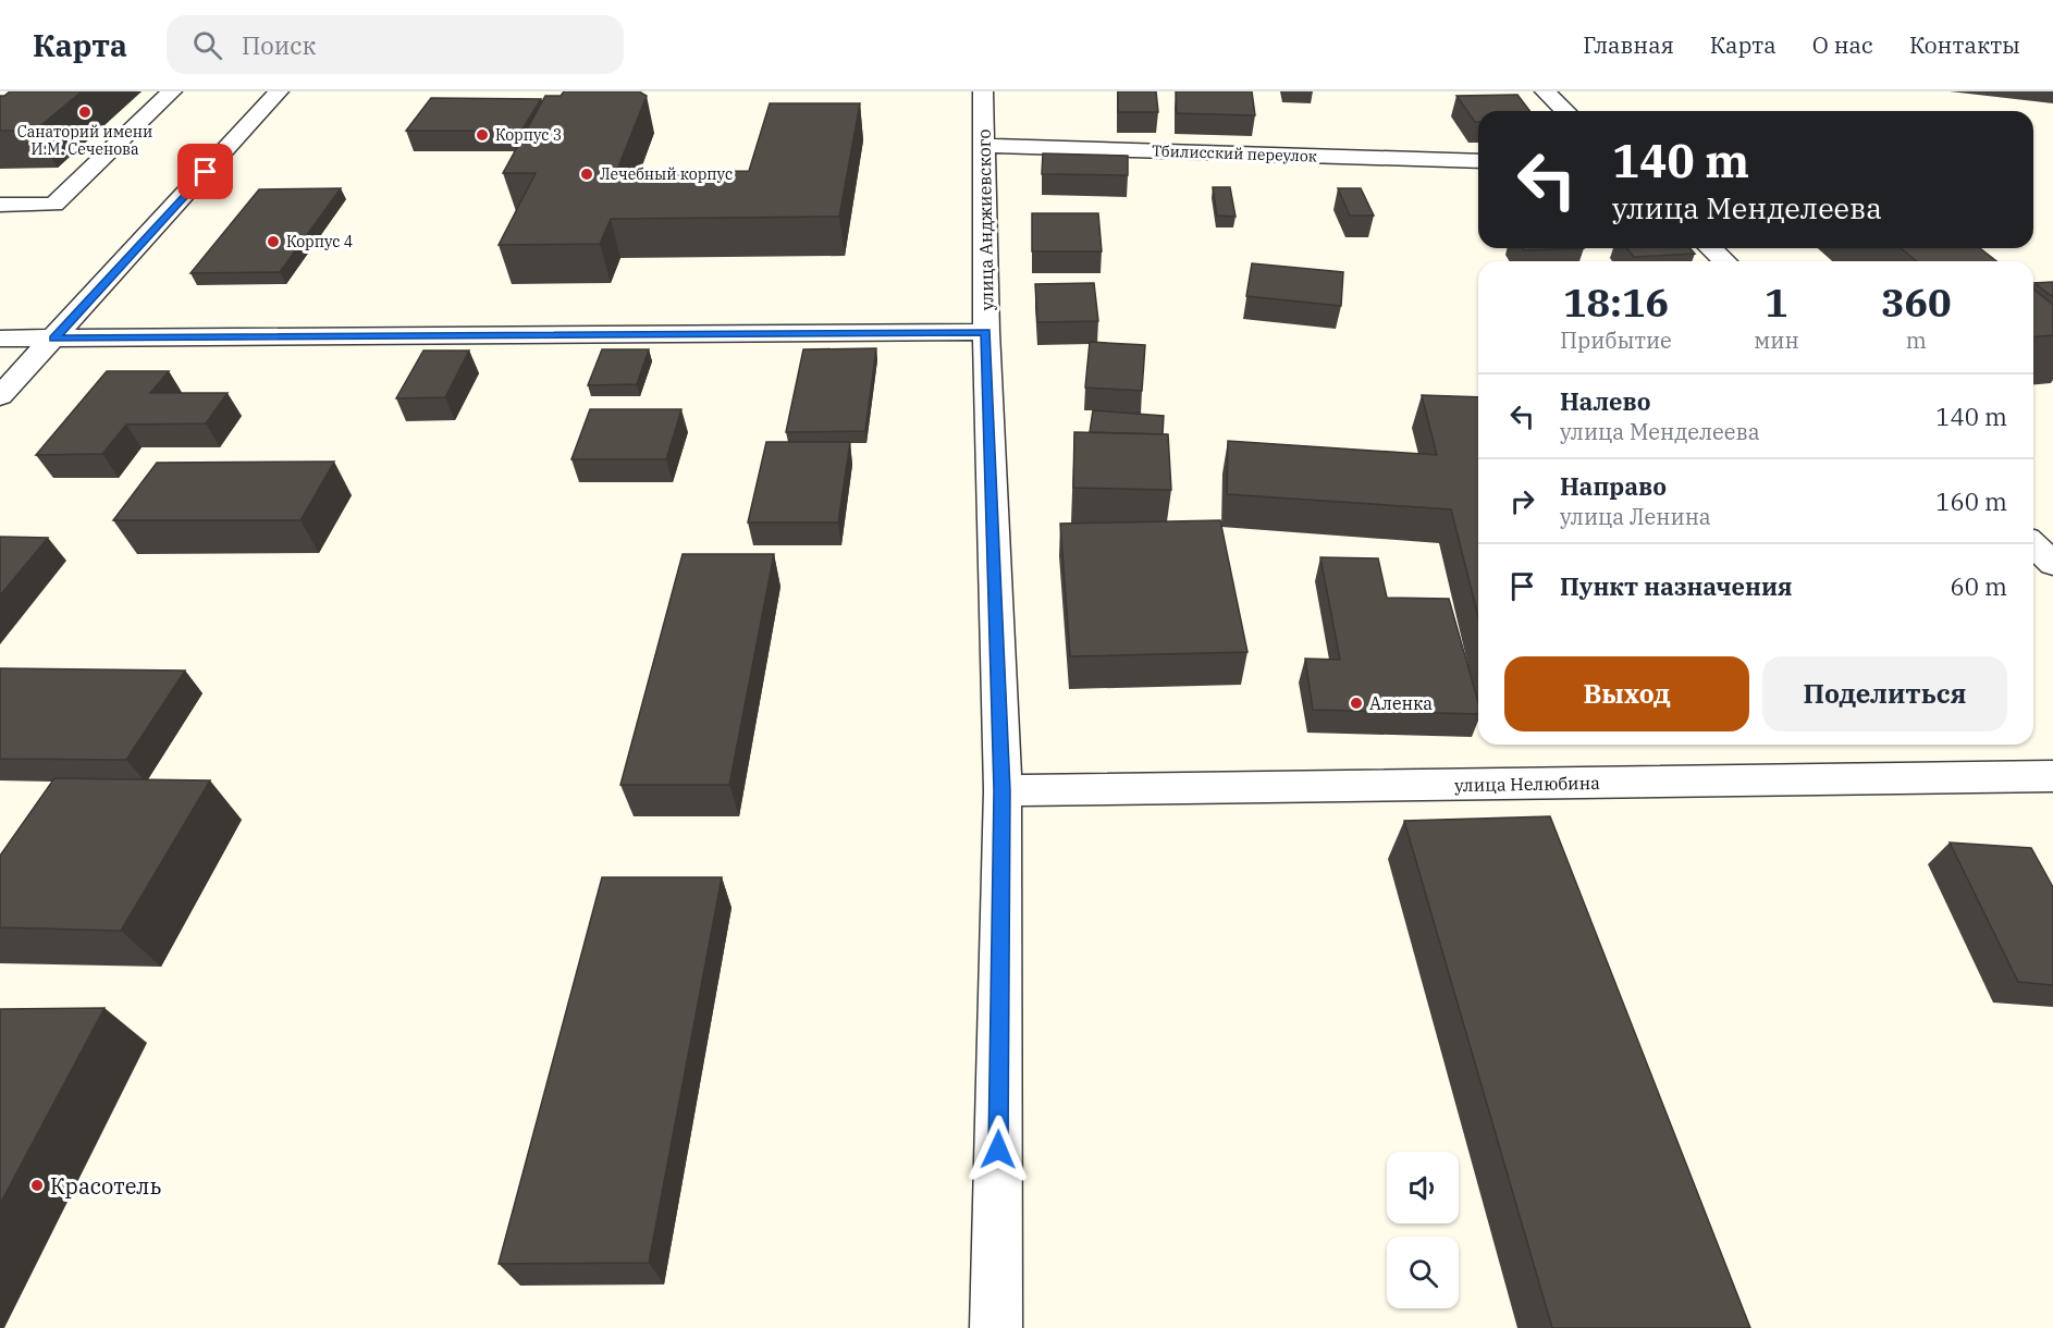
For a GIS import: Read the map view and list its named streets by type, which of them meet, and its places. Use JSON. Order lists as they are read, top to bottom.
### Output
{
  "streets": {
    "street": ["Тбилисский переулок", "улица Анджиевского", "улица Нелюбина"]
  },
  "crossings": [
    ["Тбилисский переулок", "улица Анджиевского"],
    ["улица Анджиевского", "улица Нелюбина"]
  ],
  "places": [
    "Санаторий имени И.М. Сеченова",
    "Корпус 3",
    "Лечебный корпус",
    "Корпус 4",
    "Аленка",
    "Красотель"
  ],
  "page": {
    "header": "Карта",
    "search": "Поиск",
    "nav": [
      "Главная",
      "Карта",
      "О нас",
      "Контакты"
    ],
    "turn": ["140 m", "улица Менделеева"],
    "eta": [
      "18:16",
      "Прибытие",
      "1",
      "мин",
      "360",
      "m"
    ],
    "list": [
      {
        "name": "Налево",
        "note": "улица Менделеева",
        "value": "140 m"
      },
      {
        "name": "Направо",
        "note": "улица Ленина",
        "value": "160 m"
      },
      {
        "name": "Пункт назначения",
        "value": "60 m"
      }
    ],
    "buttons": ["Выход", "Поделиться"]
  }
}
